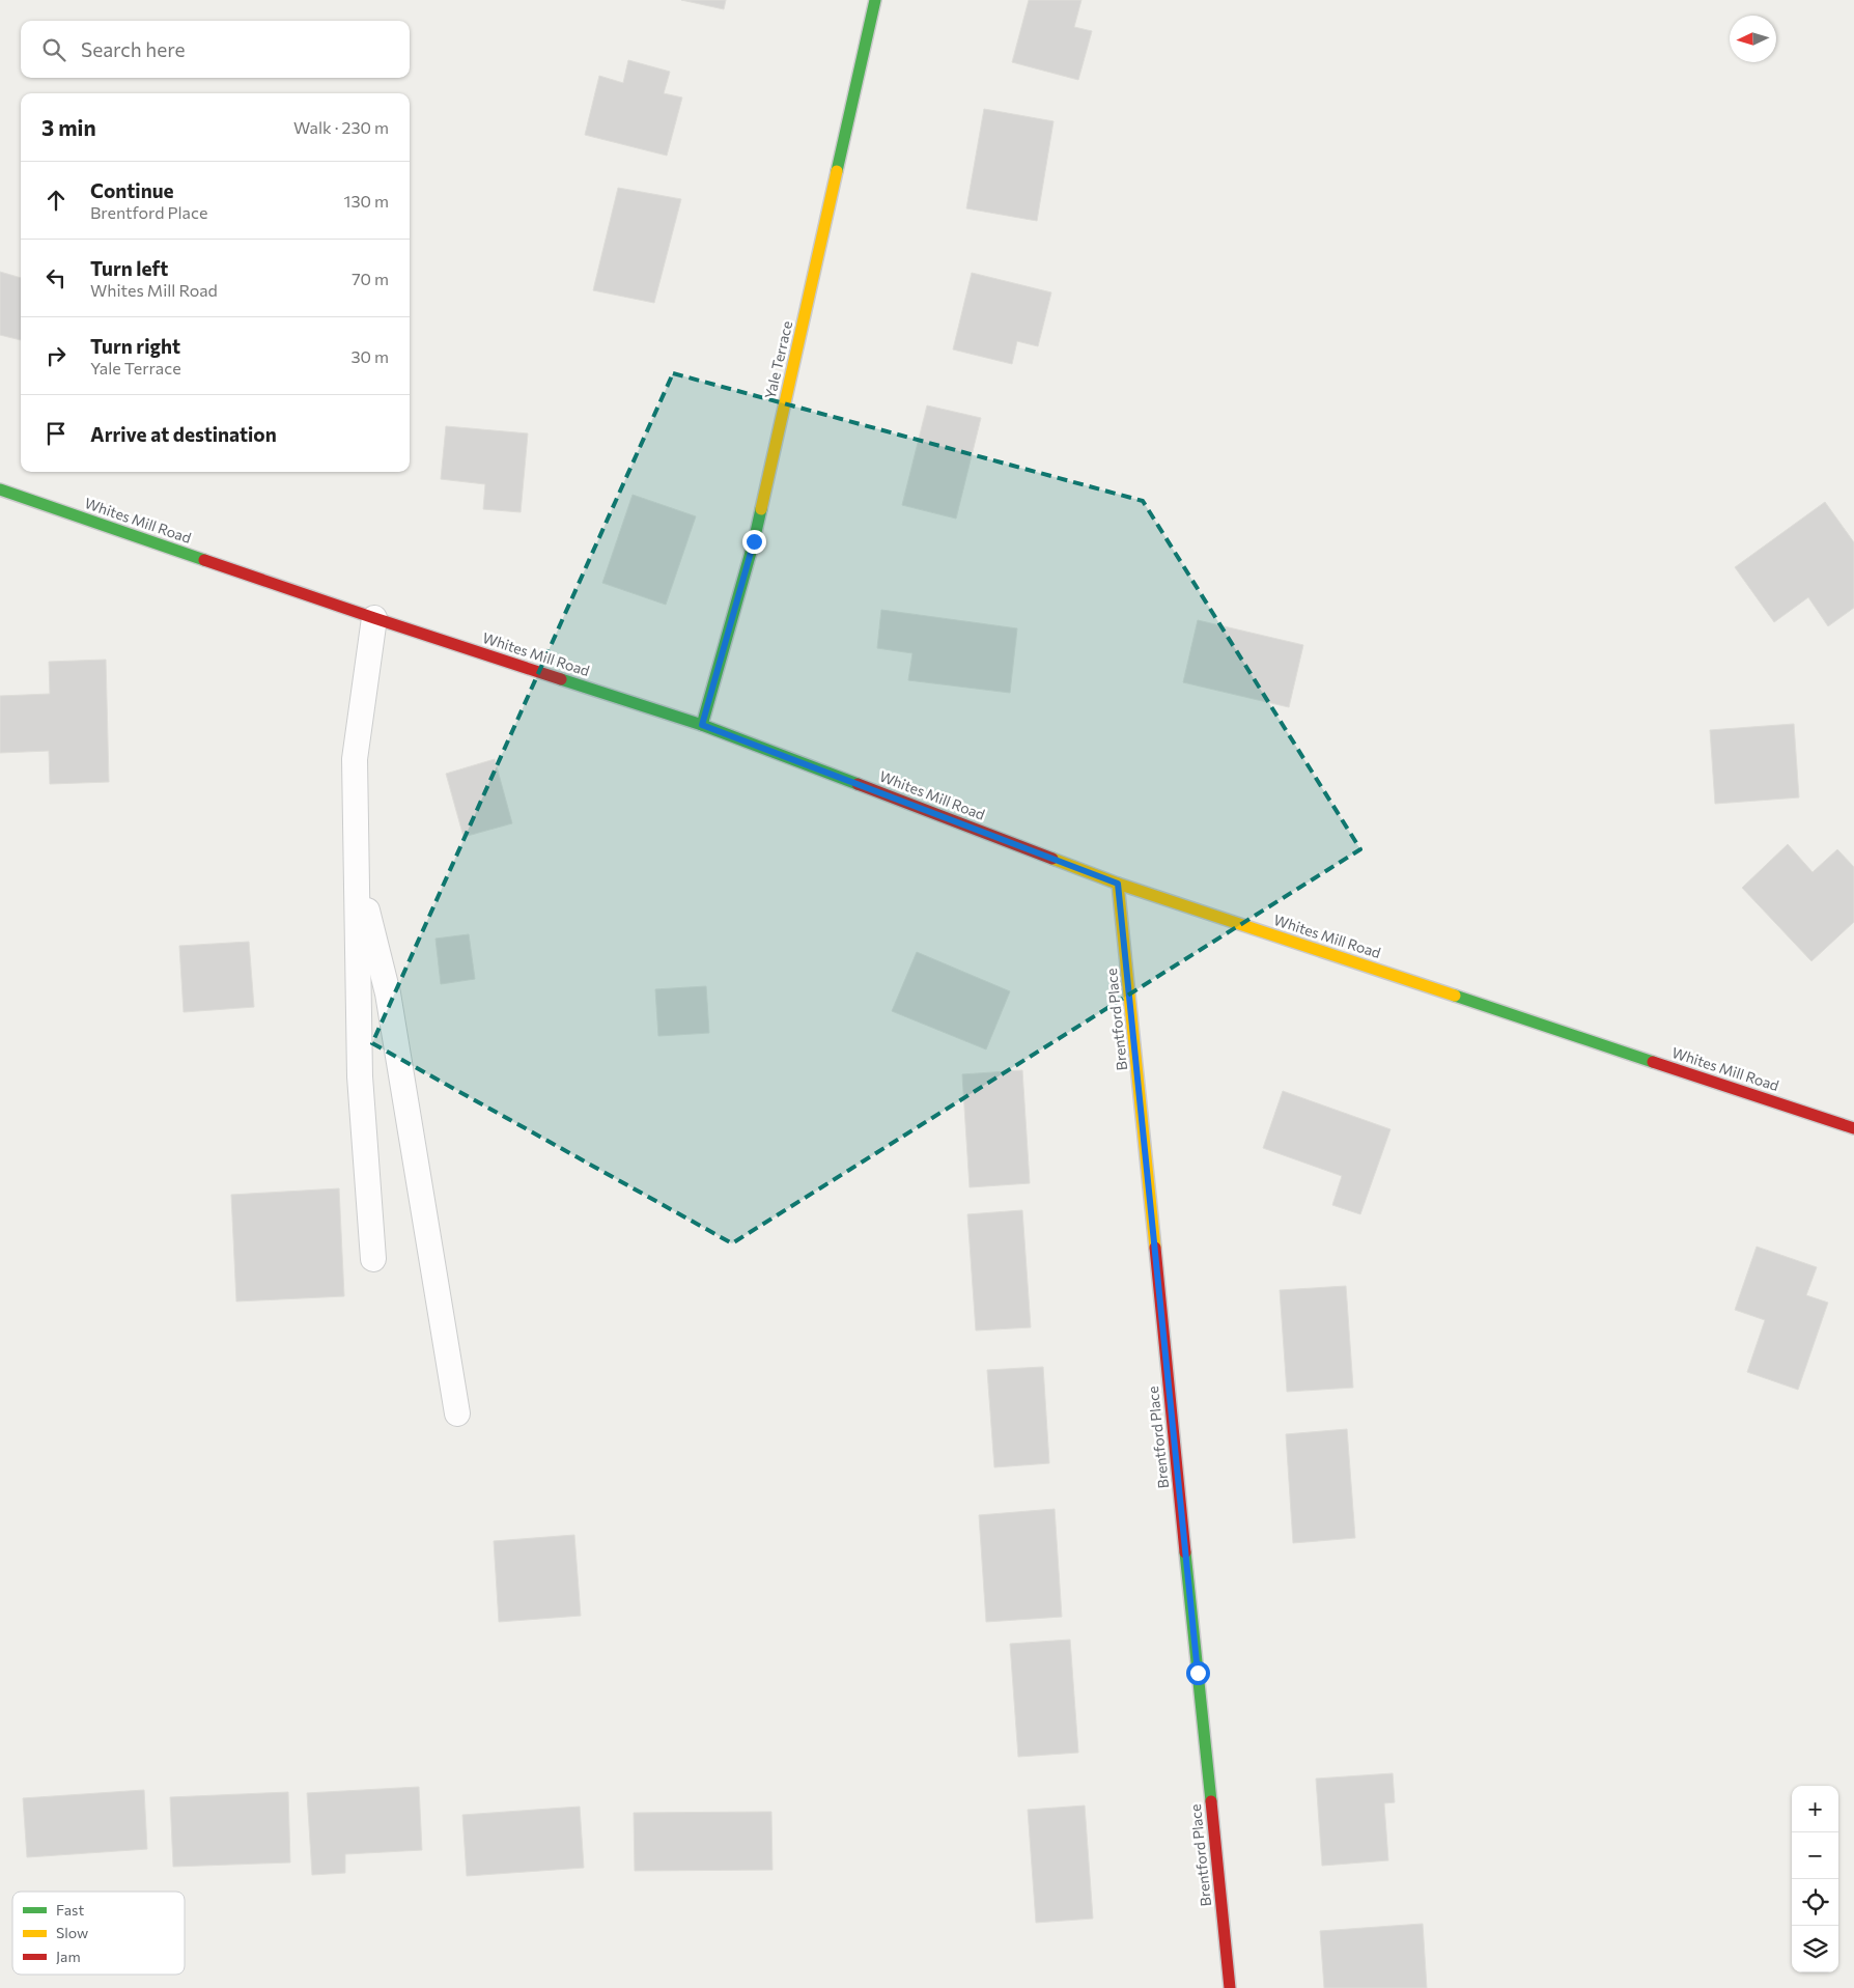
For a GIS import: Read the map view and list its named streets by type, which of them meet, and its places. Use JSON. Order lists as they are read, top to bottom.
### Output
{
  "streets": {
    "street": ["Yale Terrace", "Whites Mill Road", "Brentford Place"]
  },
  "crossings": [
    ["Yale Terrace", "Whites Mill Road"],
    ["Whites Mill Road", "Brentford Place"]
  ],
  "legend": ["Fast", "Slow", "Jam"],
  "north": "left",
  "page": {
    "search": "Search here",
    "heading": ["3 min", "Walk · 230 m"],
    "list": [
      ["Continue", "Brentford Place", "130 m"],
      ["Turn left", "Whites Mill Road", "70 m"],
      ["Turn right", "Yale Terrace", "30 m"],
      "Arrive at destination"
    ],
    "map_buttons": ["+", "−"]
  }
}
